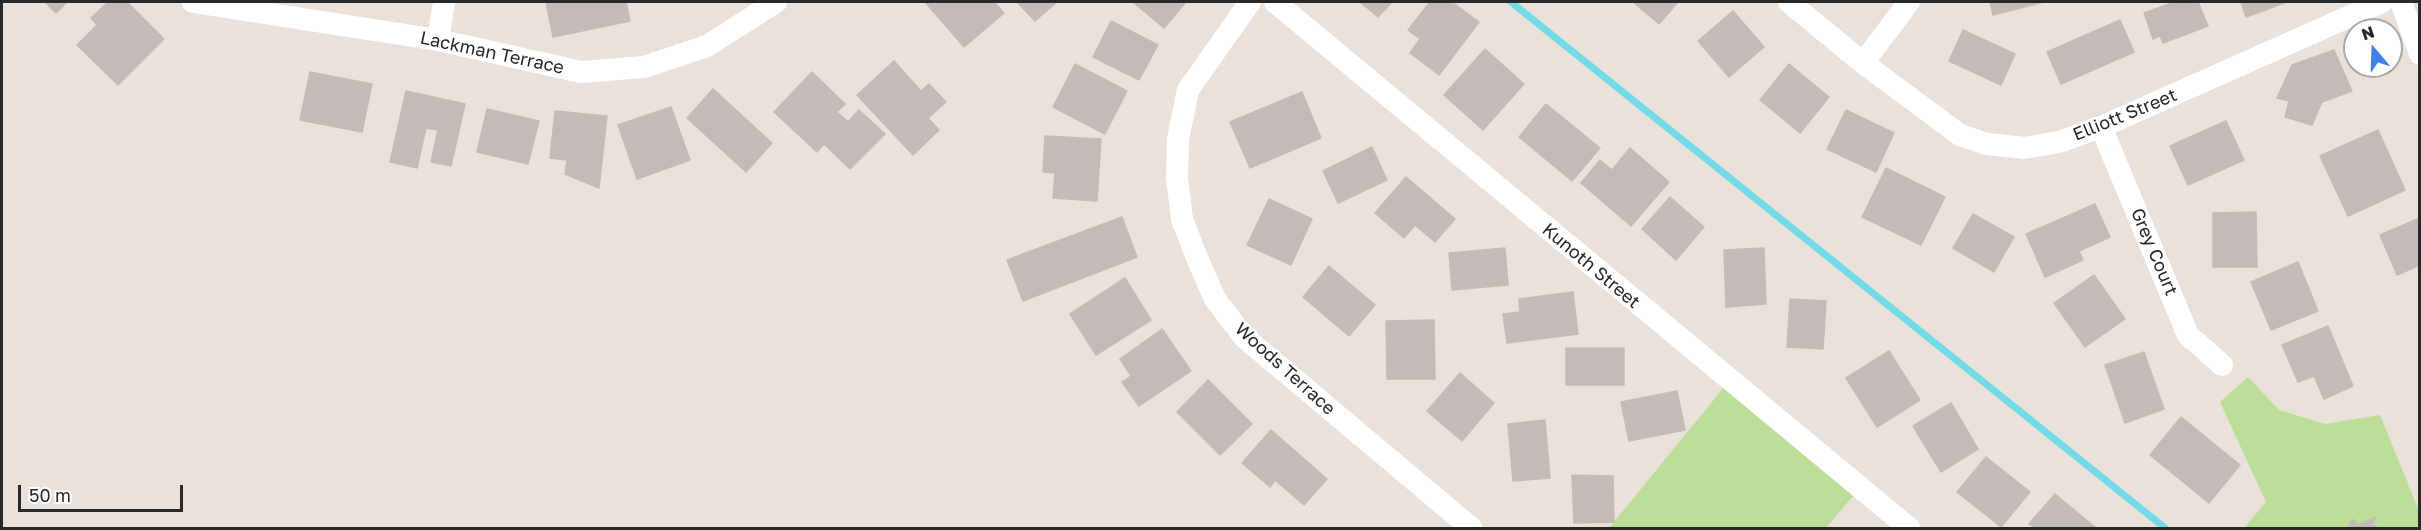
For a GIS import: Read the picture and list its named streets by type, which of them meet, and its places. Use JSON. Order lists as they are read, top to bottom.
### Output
{
  "streets": {
    "street": [
      "Lackman Terrace",
      "Elliott Street",
      "Grey Court",
      "Kunoth Street",
      "Woods Terrace"
    ]
  },
  "crossings": [
    ["Elliott Street", "Grey Court"]
  ],
  "scale_bar": "50 m",
  "north": "top"
}
